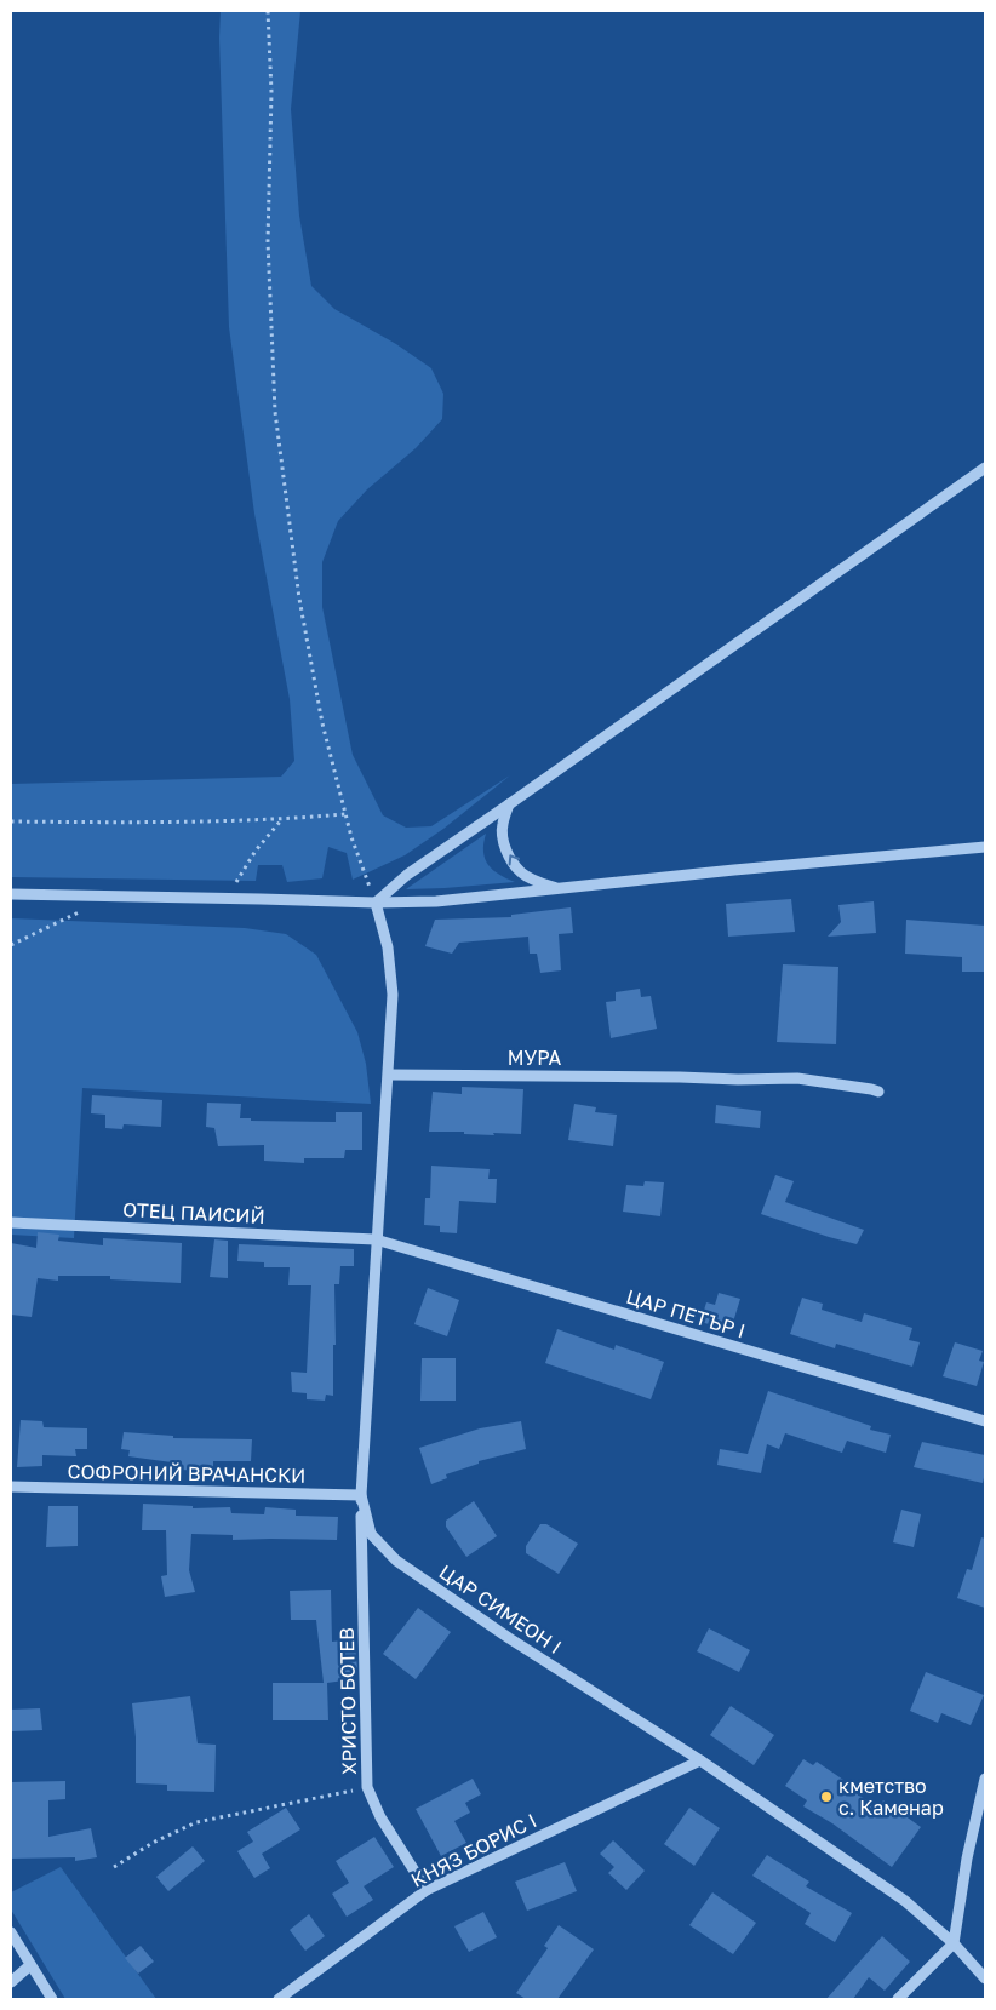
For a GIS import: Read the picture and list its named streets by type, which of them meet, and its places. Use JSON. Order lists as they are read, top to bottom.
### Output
{
  "streets": {
    "street": [
      "МУРА",
      "ОТЕЦ ПАИСИЙ",
      "ЦАР ПЕТЪР I",
      "СОФРОНИЙ ВРАЧАНСКИ",
      "ЦАР СИМЕОН I",
      "ХРИСТО БОТЕВ",
      "КНЯЗ БОРИС I"
    ]
  },
  "crossings": [
    ["МУРА", "ЦАР СИМЕОН I"],
    ["ОТЕЦ ПАИСИЙ", "ЦАР ПЕТЪР I"],
    ["ОТЕЦ ПАИСИЙ", "ЦАР СИМЕОН I"],
    ["ЦАР ПЕТЪР I", "ЦАР СИМЕОН I"],
    ["СОФРОНИЙ ВРАЧАНСКИ", "ЦАР СИМЕОН I"],
    ["СОФРОНИЙ ВРАЧАНСКИ", "ХРИСТО БОТЕВ"],
    ["ЦАР СИМЕОН I", "ХРИСТО БОТЕВ"],
    ["ЦАР СИМЕОН I", "КНЯЗ БОРИС I"],
    ["ХРИСТО БОТЕВ", "КНЯЗ БОРИС I"]
  ],
  "places": ["кметство с. Каменар"]
}
